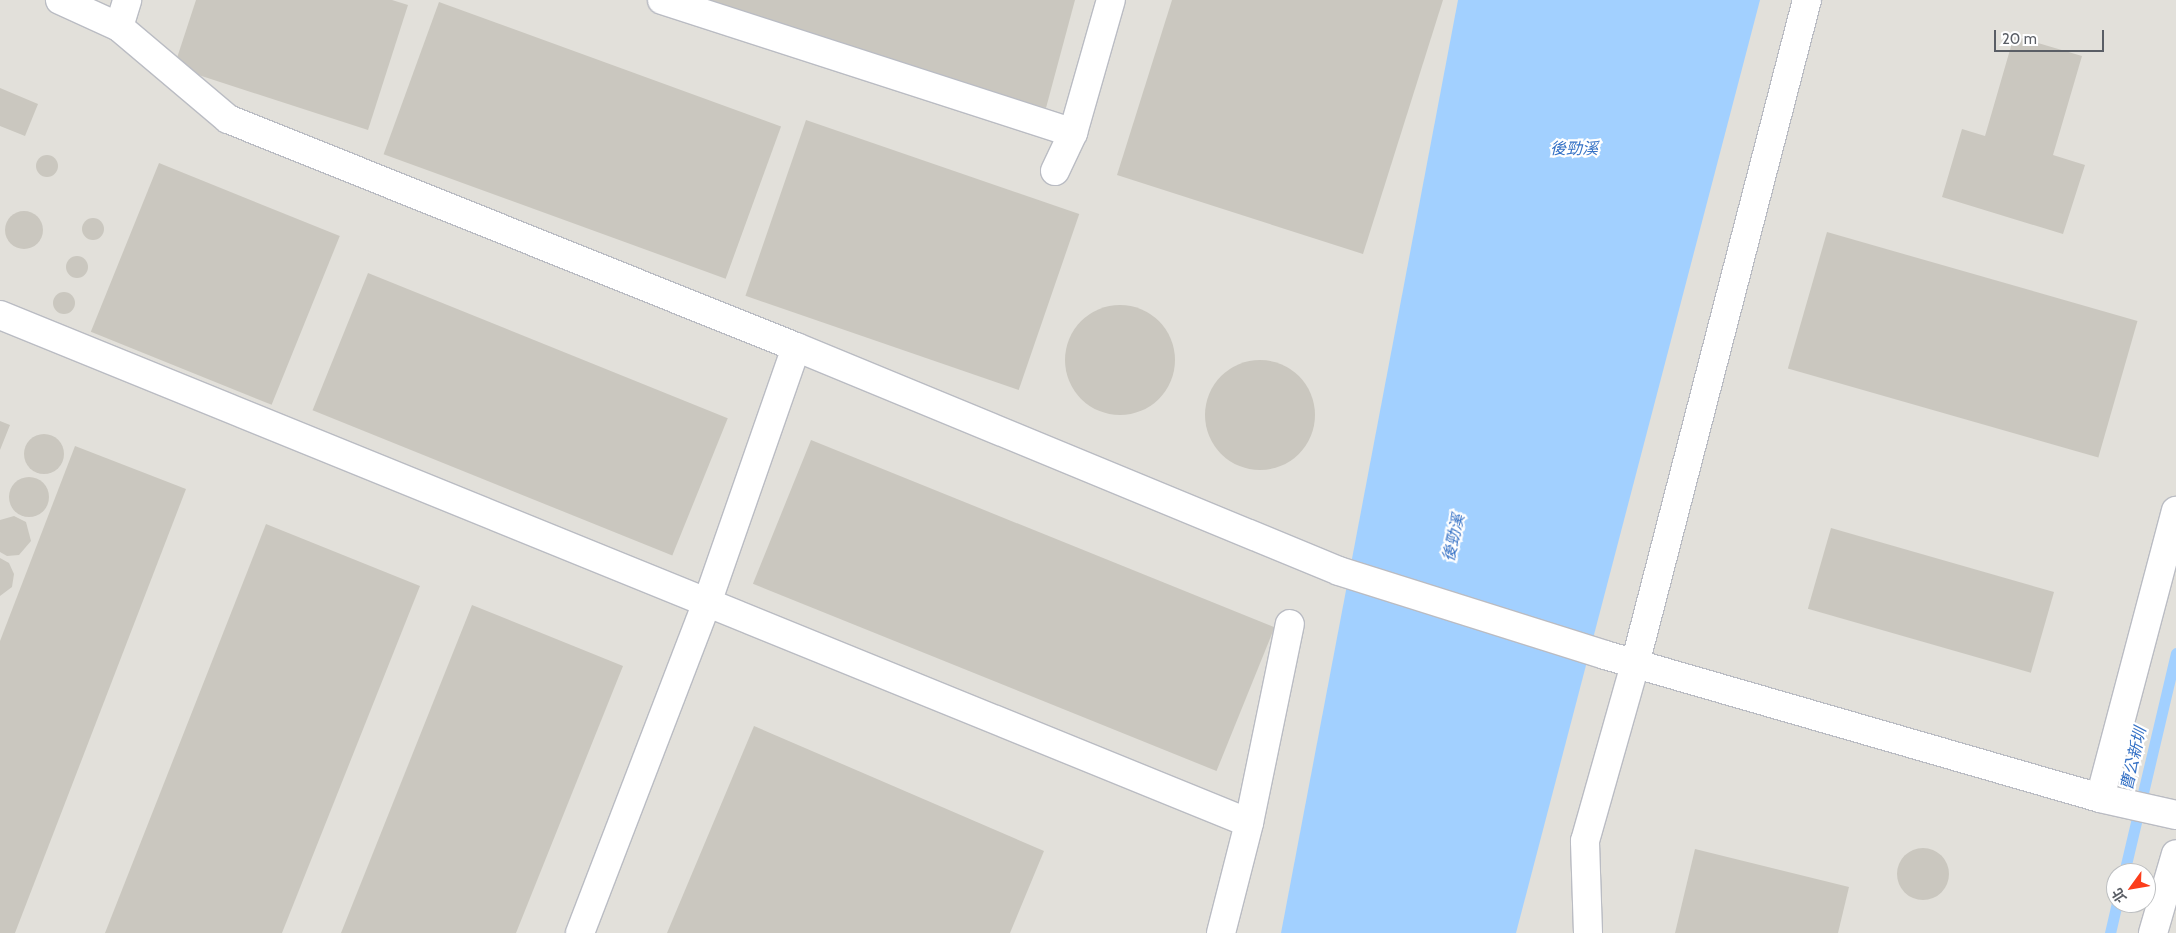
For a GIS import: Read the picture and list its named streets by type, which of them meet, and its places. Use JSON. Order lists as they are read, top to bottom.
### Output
{
  "water": ["後勁溪", "曹公新圳"],
  "scale_bar": "20 m",
  "north": "bottom left"
}
